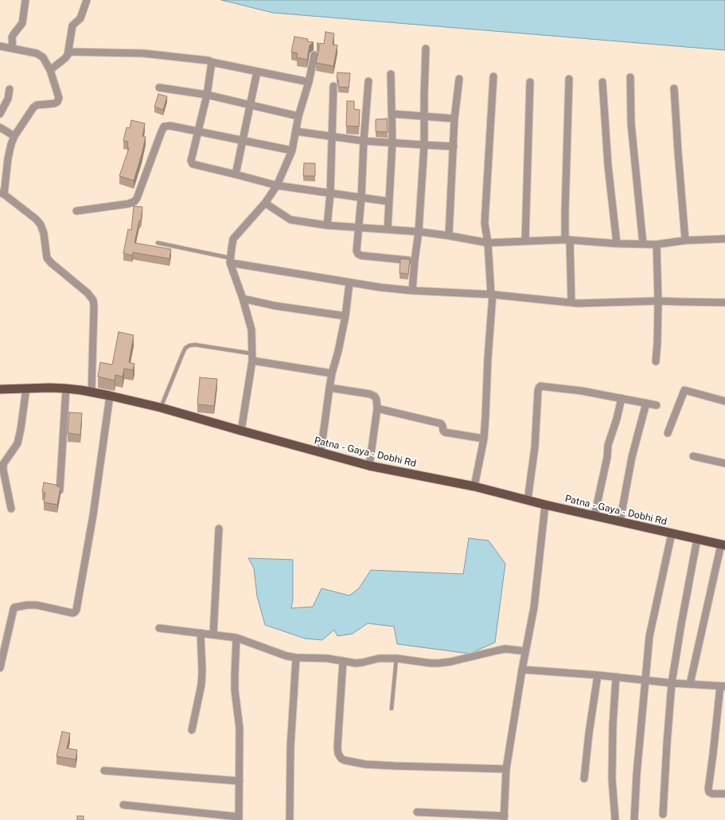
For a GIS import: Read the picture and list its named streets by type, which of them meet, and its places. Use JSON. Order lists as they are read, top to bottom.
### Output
{
  "streets": {
    "main road": ["Patna - Gaya - Dobhi Rd"]
  }
}
